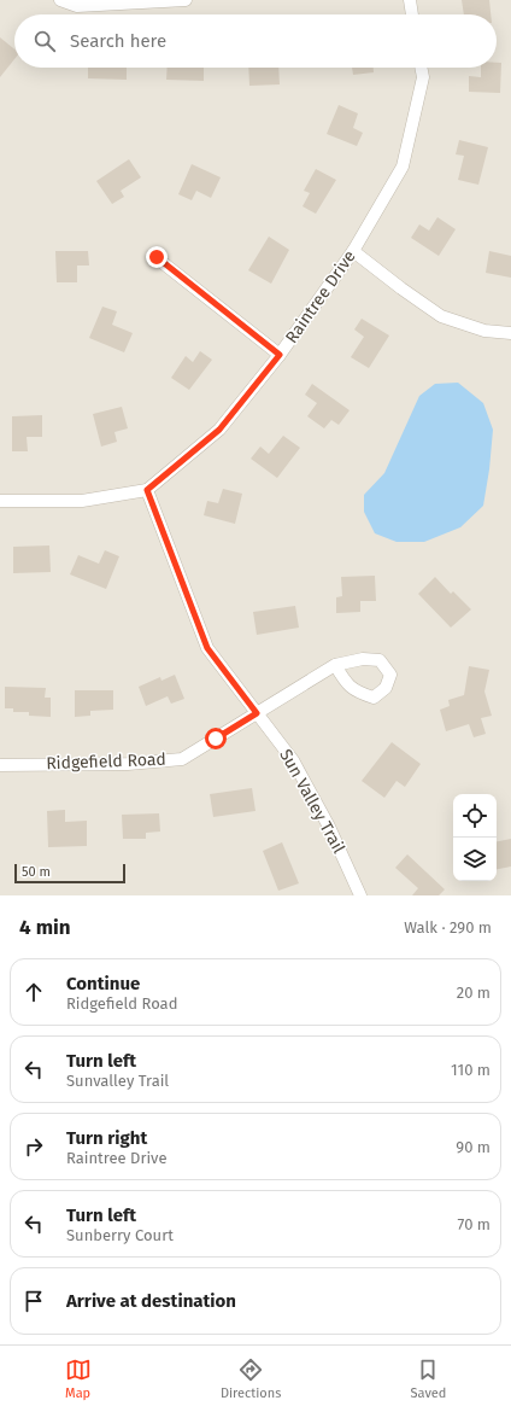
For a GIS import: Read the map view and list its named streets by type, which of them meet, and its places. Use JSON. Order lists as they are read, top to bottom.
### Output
{
  "streets": {
    "street": ["Raintree Drive", "Ridgefield Road", "Sun Valley Trail"]
  },
  "crossings": [
    ["Raintree Drive", "Sun Valley Trail"],
    ["Ridgefield Road", "Sun Valley Trail"]
  ],
  "scale_bar": "50 m",
  "page": {
    "search": "Search here",
    "scale": "50 m",
    "heading": ["4 min", "Walk · 290 m"],
    "list": [
      ["Continue", "Ridgefield Road", "20 m"],
      ["Turn left", "Sunvalley Trail", "110 m"],
      ["Turn right", "Raintree Drive", "90 m"],
      ["Turn left", "Sunberry Court", "70 m"],
      "Arrive at destination"
    ],
    "nav": ["Map", "Directions", "Saved"]
  }
}
